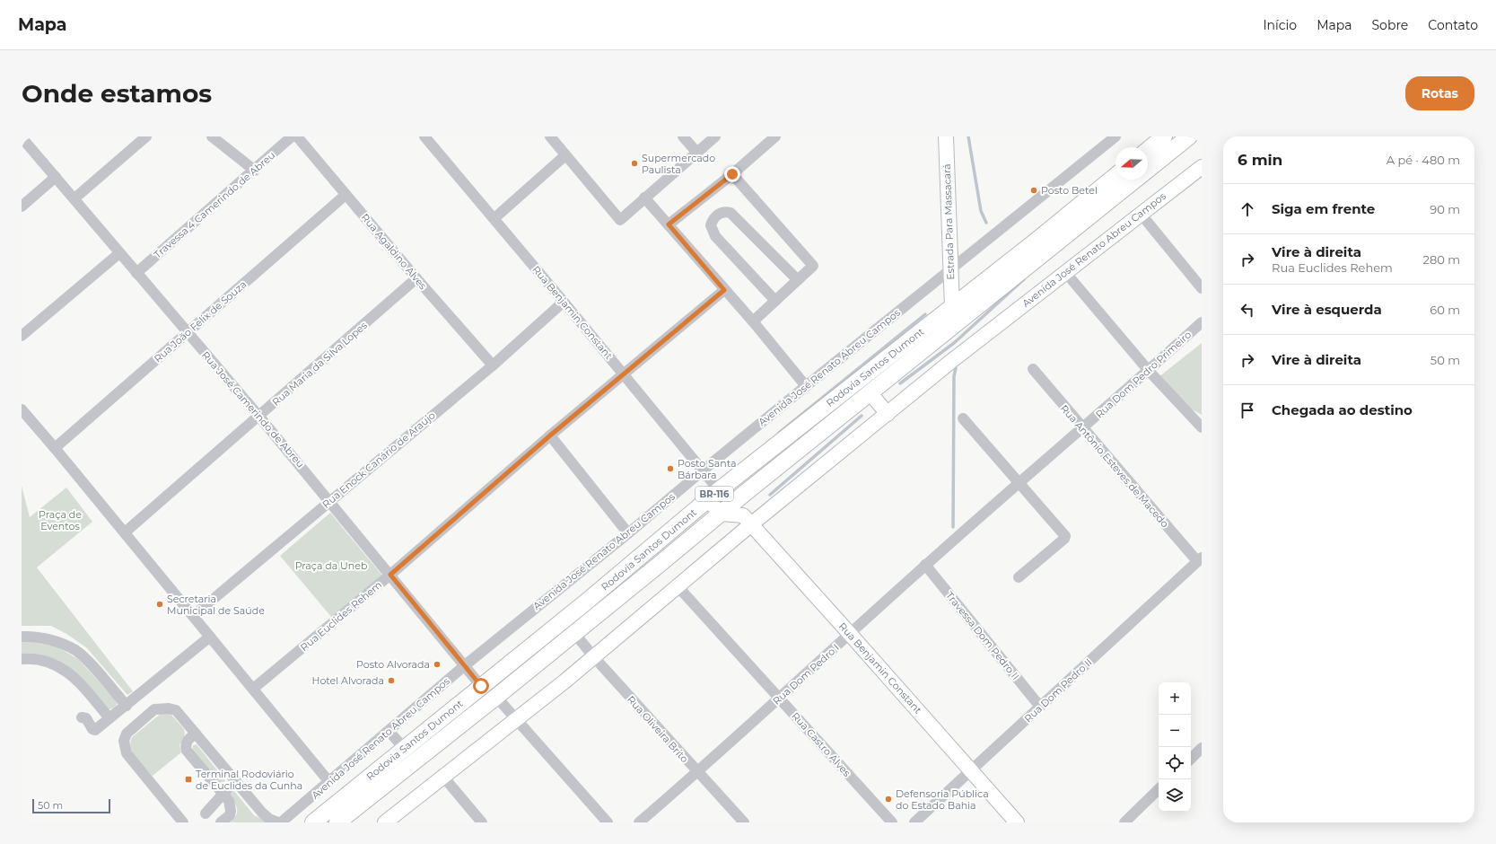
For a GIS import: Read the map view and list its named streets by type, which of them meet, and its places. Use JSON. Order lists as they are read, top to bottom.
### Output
{
  "streets": {
    "highway": ["Rodovia Santos Dumont", "BR-116"],
    "main road": ["Estrada Para Massacará", "Avenida José Renato Abreu Campos", "Rua Benjamin Constant"],
    "street": [
      "Travessa 4 Camerindo de Abreu",
      "Rua Agaldino Alves",
      "Rua João Felix de Souza",
      "Rua Maria da Silva Lopes",
      "Rua Dom Pedro Primeiro",
      "Rua José Camerindo de Abreu",
      "Rua Enock Canário de Araujo",
      "Rua Antônio Esteves de Macedo",
      "Rua Euclides Rehem",
      "Travessa Dom Pedro II",
      "Rua Dom Pedro I",
      "Rua Dom Pedro II",
      "Rua Oliveira Brito",
      "Rua Castro Alves"
    ]
  },
  "crossings": [
    ["Travessa 4 Camerindo de Abreu", "Rua José Camerindo de Abreu"],
    ["Estrada Para Massacará", "Avenida José Renato Abreu Campos"],
    ["Estrada Para Massacará", "Rodovia Santos Dumont"],
    ["Avenida José Renato Abreu Campos", "Rua Benjamin Constant"],
    ["Avenida José Renato Abreu Campos", "Rua José Camerindo de Abreu"],
    ["Avenida José Renato Abreu Campos", "Rua Oliveira Brito"],
    ["Avenida José Renato Abreu Campos", "Rua Castro Alves"],
    ["Rua Agaldino Alves", "Rua João Felix de Souza"],
    ["Rua Agaldino Alves", "Rua Maria da Silva Lopes"],
    ["Rua Agaldino Alves", "Rua Enock Canário de Araujo"],
    ["Rua Benjamin Constant", "Rodovia Santos Dumont"],
    ["Rua Benjamin Constant", "Rua Enock Canário de Araujo"],
    ["Rua Benjamin Constant", "Rua Euclides Rehem"],
    ["Rua Benjamin Constant", "Rua Dom Pedro I"],
    ["Rua Benjamin Constant", "Rua Dom Pedro II"],
    ["Rua João Felix de Souza", "Rua José Camerindo de Abreu"],
    ["Rua Maria da Silva Lopes", "Rua José Camerindo de Abreu"],
    ["Rodovia Santos Dumont", "Rua José Camerindo de Abreu"],
    ["Rodovia Santos Dumont", "Rua Oliveira Brito"],
    ["Rua Dom Pedro Primeiro", "Rua Antônio Esteves de Macedo"],
    ["Rua Dom Pedro Primeiro", "Rua Dom Pedro I"],
    ["Rua José Camerindo de Abreu", "Rua Enock Canário de Araujo"],
    ["Rua José Camerindo de Abreu", "Rua Euclides Rehem"],
    ["Rua Antônio Esteves de Macedo", "Rua Dom Pedro II"],
    ["Travessa Dom Pedro II", "Rua Dom Pedro I"],
    ["Travessa Dom Pedro II", "Rua Dom Pedro II"],
    ["Rua Dom Pedro I", "Rua Oliveira Brito"],
    ["Rua Dom Pedro I", "Rua Castro Alves"]
  ],
  "parks": ["Praça de Eventos", "Praça da Uneb"],
  "places": {
    "other": [
      "Supermercado Paulista",
      "Posto Betel",
      "Posto Santa Bárbara",
      "Secretaria Municipal de Saúde",
      "Posto Alvorada",
      "Hotel Alvorada",
      "Defensoria Pública do Estado Bahia"
    ],
    "transit": ["Terminal Rodoviário de Euclides da Cunha"]
  },
  "scale_bar": "50 m",
  "north": "left",
  "page": {
    "header": "Mapa",
    "nav": [
      "Início",
      "Mapa",
      "Sobre",
      "Contato"
    ],
    "buttons": "Rotas",
    "title": "Onde estamos",
    "heading": ["6 min", "A pé · 480 m"],
    "list": [
      ["Siga em frente", "90 m"],
      ["Vire à direita", "Rua Euclides Rehem", "280 m"],
      ["Vire à esquerda", "60 m"],
      ["Vire à direita", "50 m"],
      "Chegada ao destino"
    ],
    "map_buttons": ["+", "−"],
    "scale": "50 m"
  }
}
